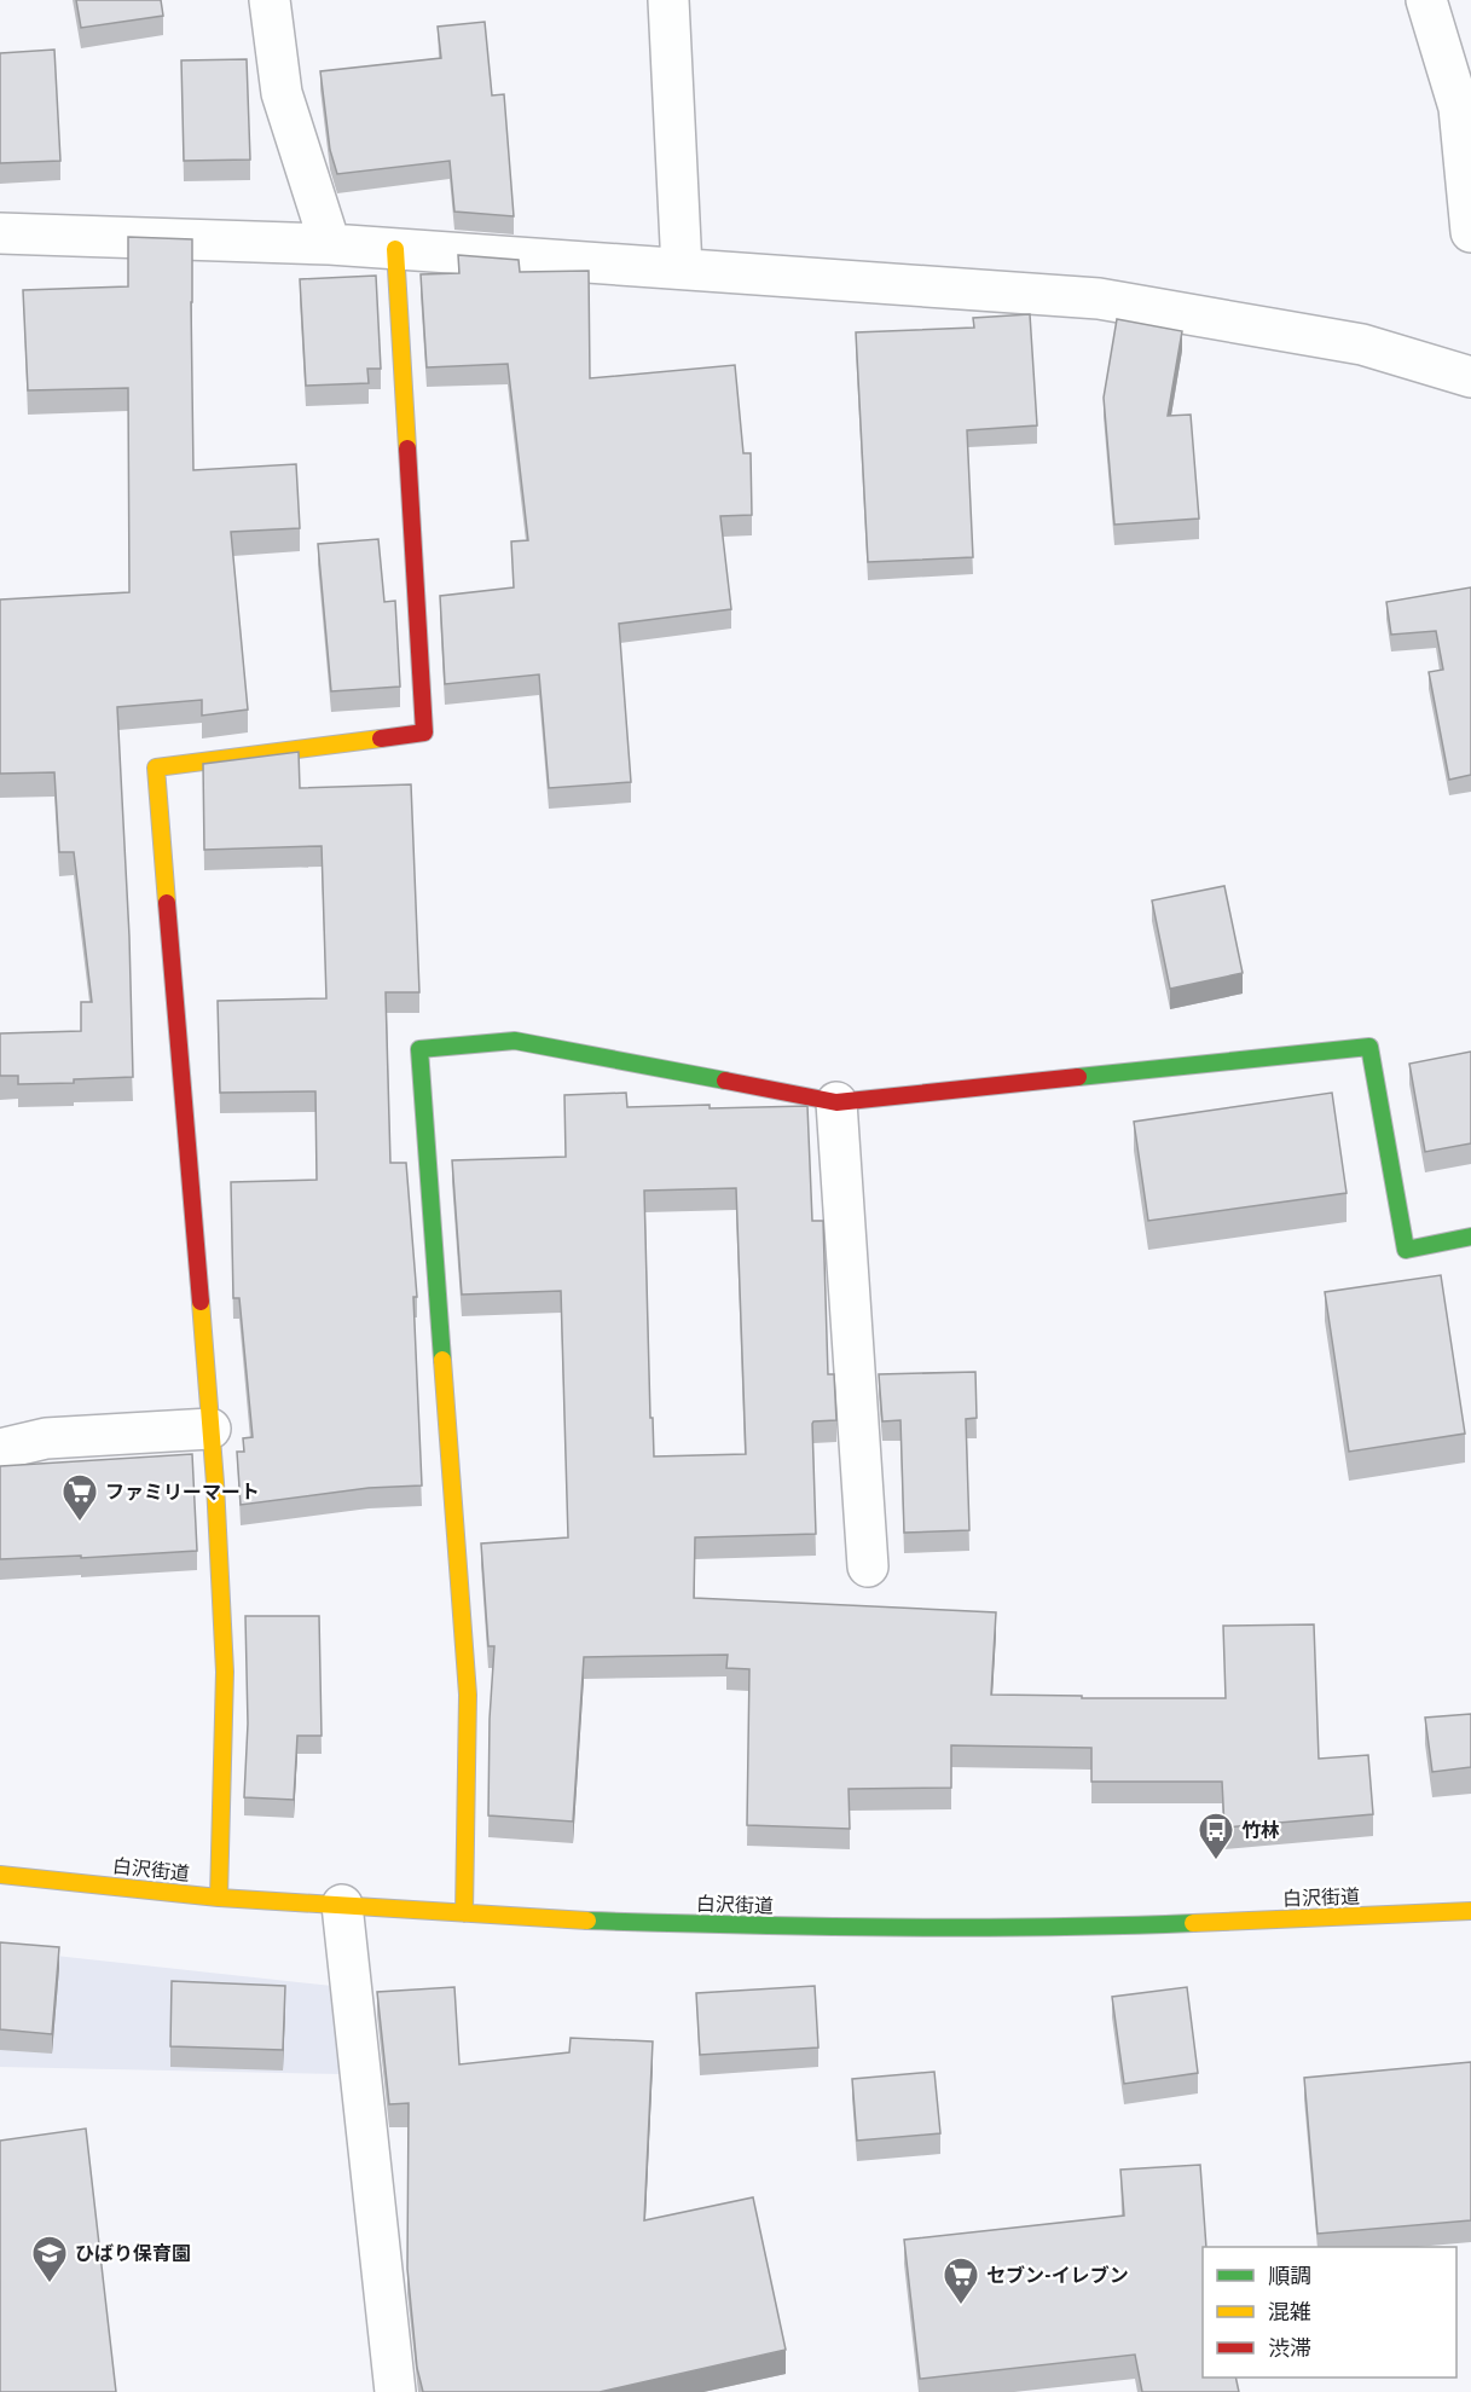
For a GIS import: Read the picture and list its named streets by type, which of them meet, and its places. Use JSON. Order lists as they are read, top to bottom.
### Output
{
  "streets": {
    "street": ["白沢街道"]
  },
  "places": {
    "supermarket": ["ファミリーマート", "セブン-イレブン"],
    "bus stop": ["竹林"],
    "school or university": ["ひばり保育園"]
  },
  "legend": ["順調", "混雑", "渋滞"]
}
